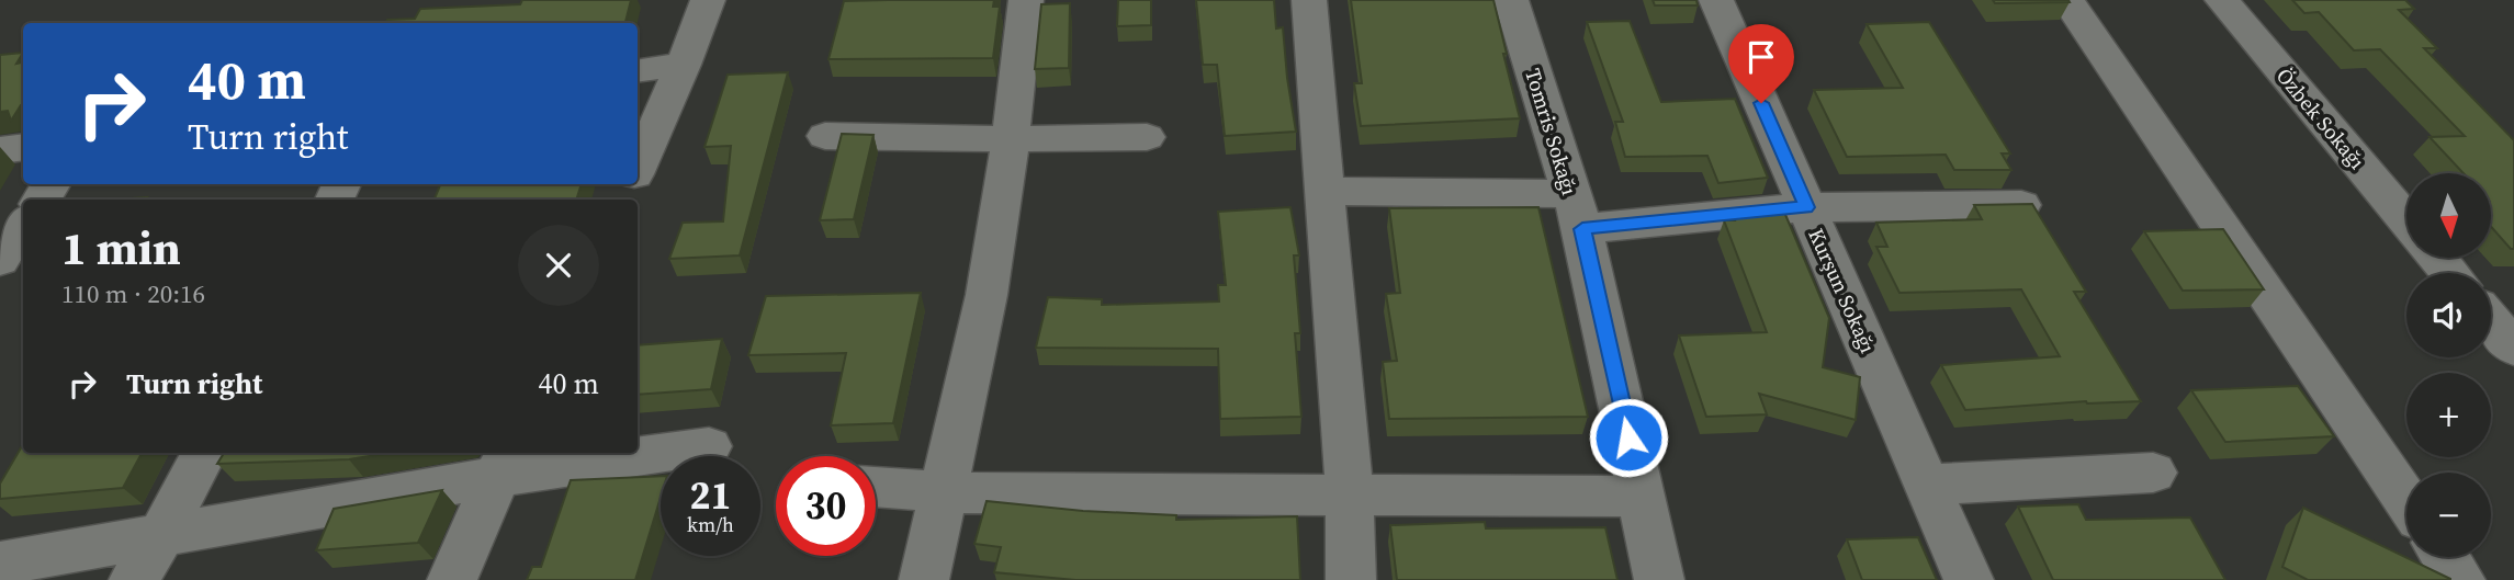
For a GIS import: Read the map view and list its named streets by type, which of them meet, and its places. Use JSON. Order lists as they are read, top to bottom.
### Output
{
  "streets": {
    "street": ["Özbek Sokağı", "Tomris Sokağı", "Kurşun Sokağı"]
  },
  "north": "bottom",
  "page": {
    "turn": ["40 m", "Turn right"],
    "map_buttons": ["+", "−"],
    "heading": ["1 min", "110 m · 20:16"],
    "list": [
      {
        "name": "Turn right",
        "value": "40 m"
      }
    ],
    "speed": "21 km/h",
    "limit": "30"
  }
}
